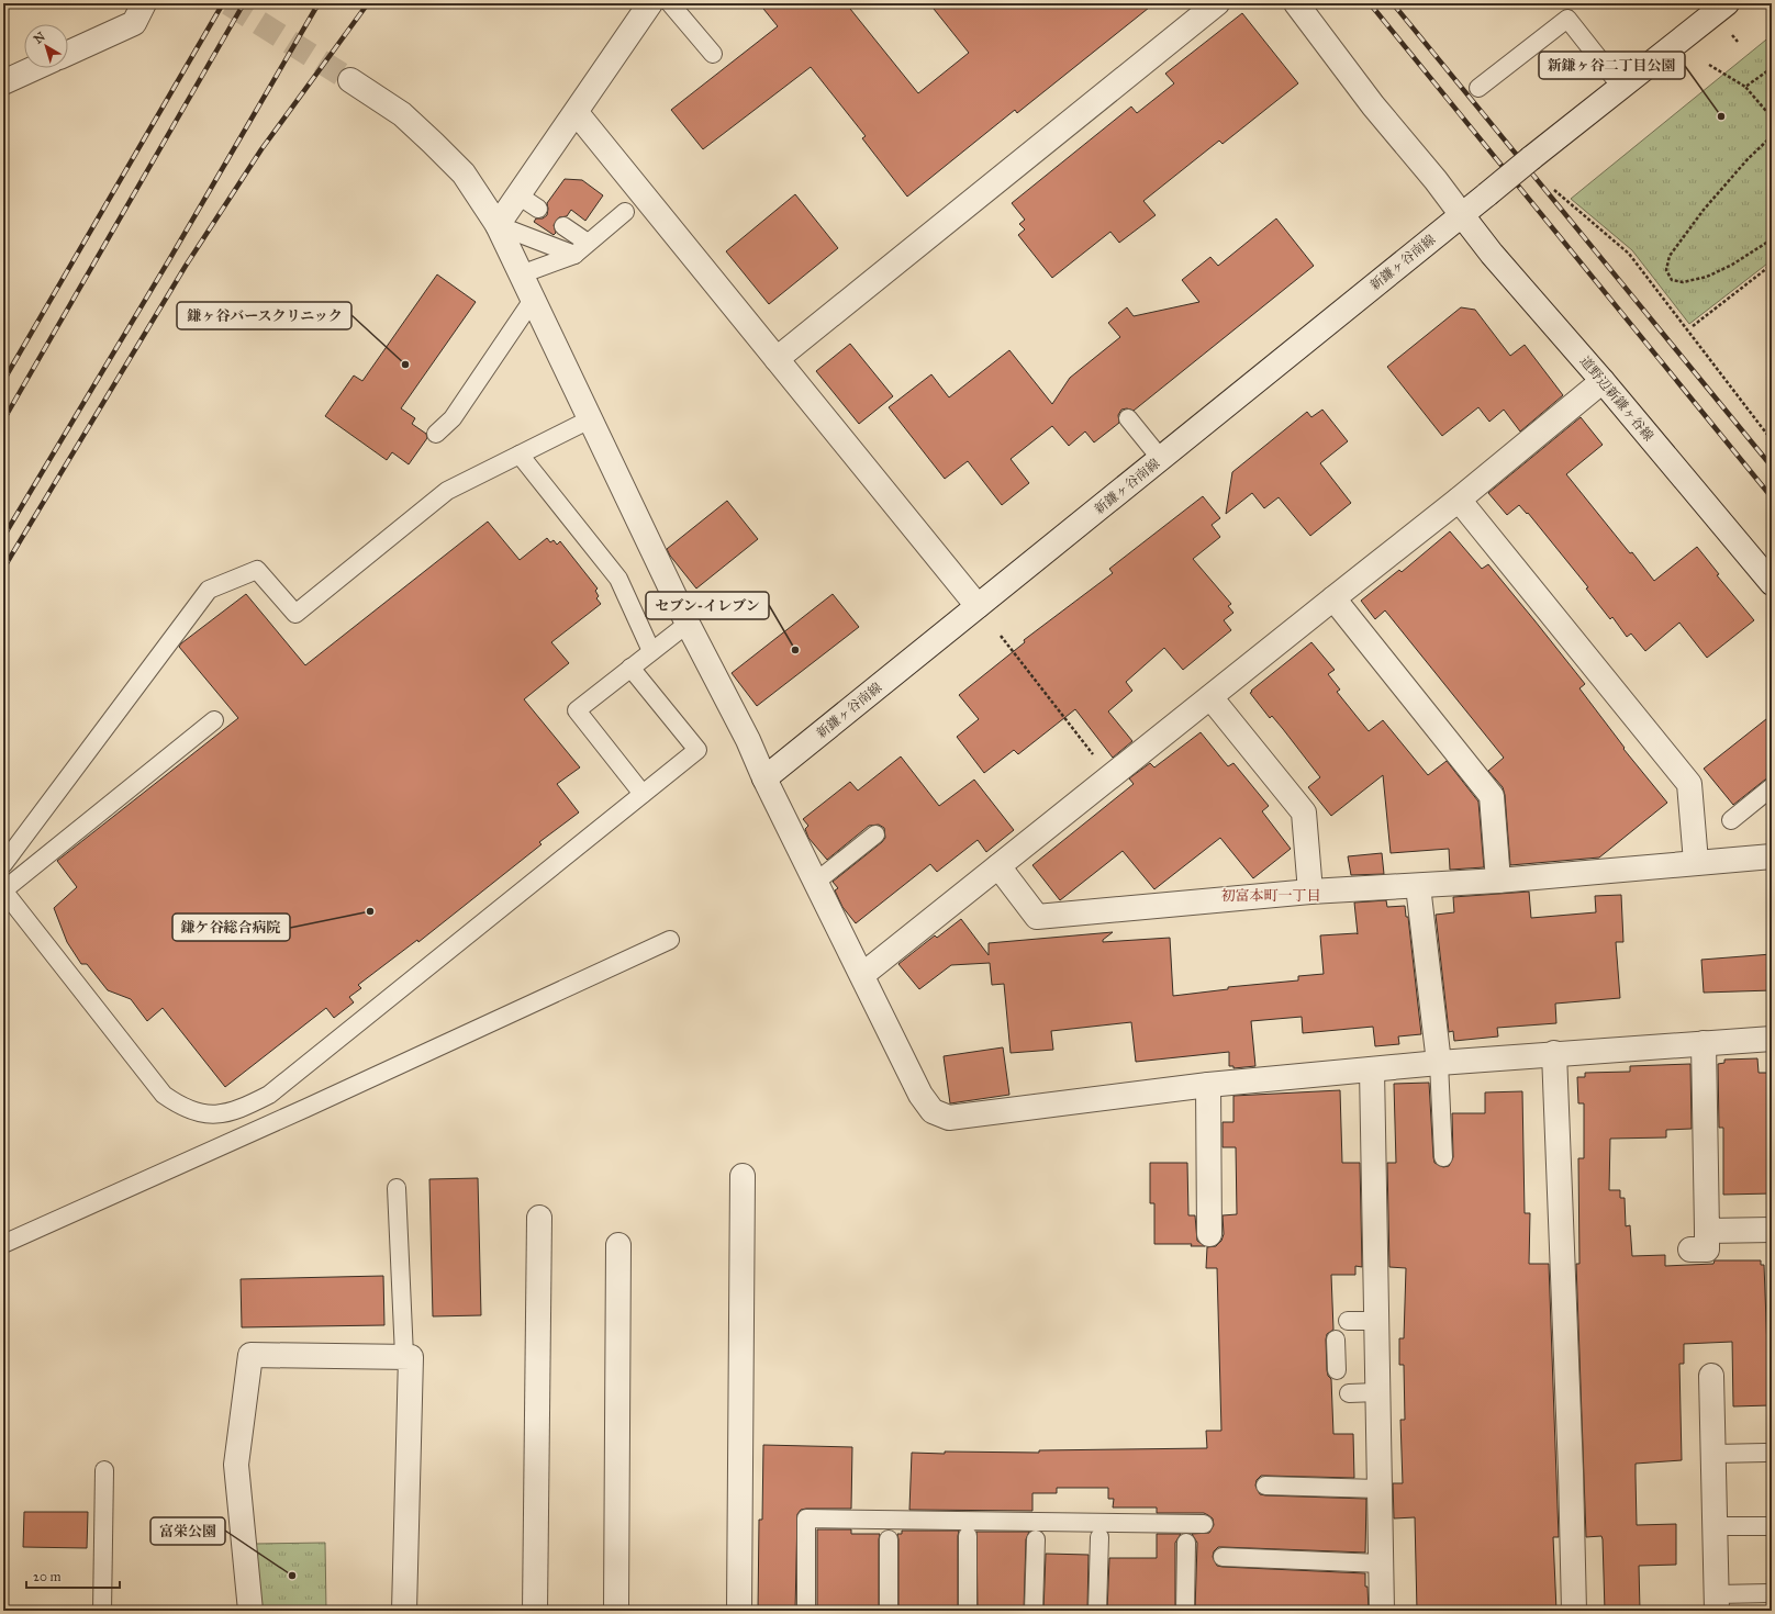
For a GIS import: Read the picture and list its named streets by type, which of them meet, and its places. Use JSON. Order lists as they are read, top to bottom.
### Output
{
  "streets": {
    "street": ["新鎌ヶ谷南線", "道野辺新鎌ヶ谷線"]
  },
  "crossings": [
    ["新鎌ヶ谷南線", "道野辺新鎌ヶ谷線"]
  ],
  "districts": ["初富本町一丁目"],
  "places": [
    "新鎌ヶ谷二丁目公園",
    "鎌ヶ谷バースクリニック",
    "セブン-イレブン",
    "鎌ケ谷総合病院",
    "富栄公園"
  ],
  "scale_bar": "20 m",
  "north": "top left"
}
